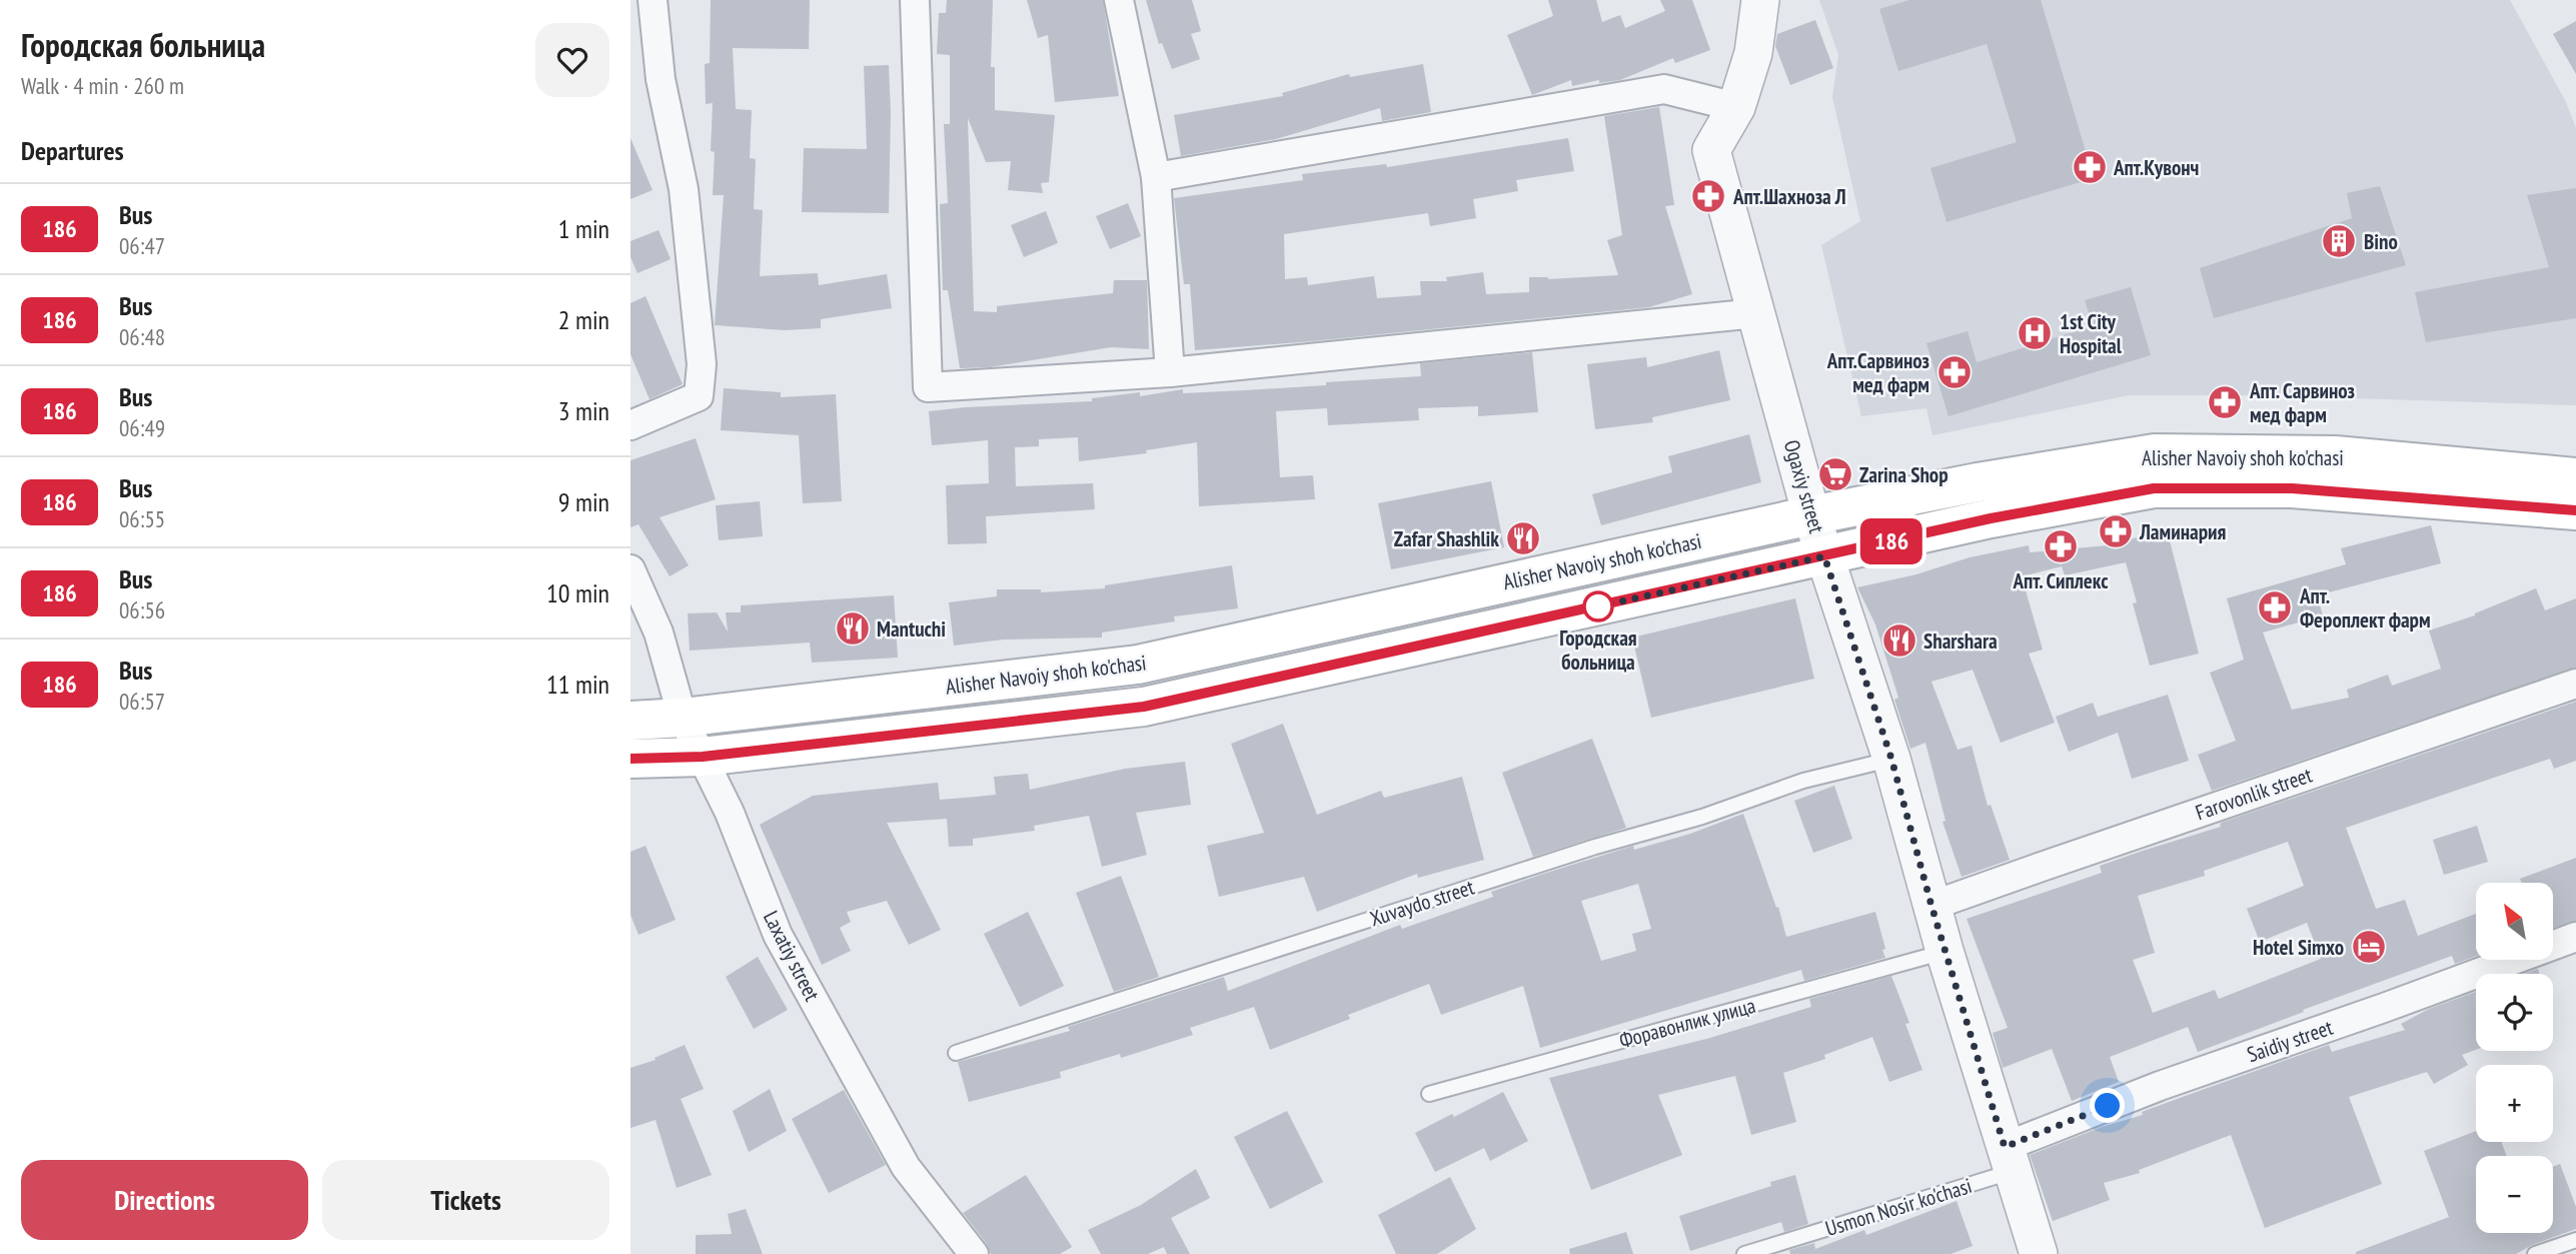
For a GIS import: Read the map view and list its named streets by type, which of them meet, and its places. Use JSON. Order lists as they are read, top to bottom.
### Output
{
  "streets": {
    "main road": ["Alisher Navoiy shoh ko'chasi"],
    "street": [
      "Ogaxiy street",
      "Farovonlik street",
      "Laxatiy street",
      "Saidiy street"
    ],
    "lane": ["Xuvaydo street", "Форавонлик улица", "Usmon Nosir ko'chasi"]
  },
  "crossings": [
    ["Alisher Navoiy shoh ko'chasi", "Ogaxiy street"],
    ["Alisher Navoiy shoh ko'chasi", "Laxatiy street"],
    ["Ogaxiy street", "Farovonlik street"],
    ["Ogaxiy street", "Xuvaydo street"],
    ["Ogaxiy street", "Форавонлик улица"],
    ["Ogaxiy street", "Saidiy street"],
    ["Ogaxiy street", "Usmon Nosir ko'chasi"],
    ["Saidiy street", "Usmon Nosir ko'chasi"]
  ],
  "places": {
    "pharmacy": [
      "Апт.Кувонч",
      "Апт.Шахноза Л",
      "Апт.Сарвиноз мед фарм",
      "Апт. Сарвиноз мед фарм",
      "Ламинария",
      "Апт. Сиплекс",
      "Апт. Фероплект фарм"
    ],
    "building": ["Bino"],
    "hospital": ["1st City Hospital"],
    "supermarket": ["Zarina Shop"],
    "restaurant": ["Zafar Shashlik", "Mantuchi", "Sharshara"],
    "other": ["Городская больница"],
    "hotel": ["Hotel Simxo"]
  },
  "lines": ["bus line 186"],
  "north": "top left",
  "page": {
    "heading": [
      ["Городская больница", "Walk · 4 min · 260 m"],
      "Departures"
    ],
    "on_map": "186",
    "list": [
      {
        "mark": "186",
        "name": "Bus",
        "note": "06:47",
        "value": "1 min"
      },
      {
        "mark": "186",
        "name": "Bus",
        "note": "06:48",
        "value": "2 min"
      },
      {
        "mark": "186",
        "name": "Bus",
        "note": "06:49",
        "value": "3 min"
      },
      {
        "mark": "186",
        "name": "Bus",
        "note": "06:55",
        "value": "9 min"
      },
      {
        "mark": "186",
        "name": "Bus",
        "note": "06:56",
        "value": "10 min"
      },
      {
        "mark": "186",
        "name": "Bus",
        "note": "06:57",
        "value": "11 min"
      }
    ],
    "map_buttons": ["+", "−"],
    "buttons": ["Directions", "Tickets"]
  }
}
